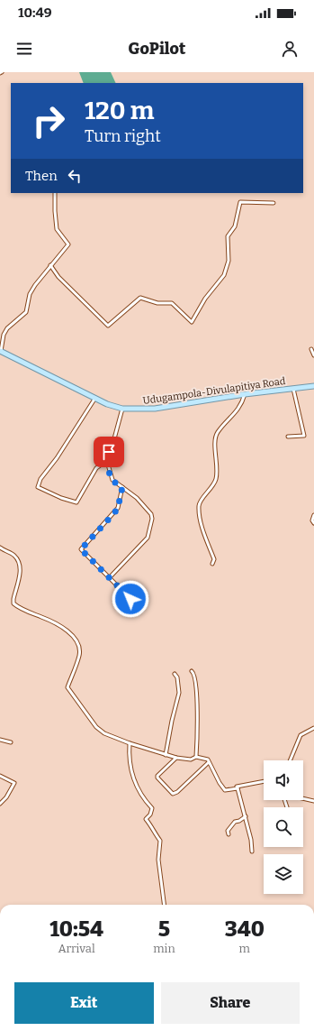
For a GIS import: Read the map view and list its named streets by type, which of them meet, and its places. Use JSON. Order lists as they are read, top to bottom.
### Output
{
  "streets": {
    "main road": ["Udugampola-Divulapitiya Road"]
  },
  "page": {
    "status": "10:49",
    "header": "GoPilot",
    "turn": ["120 m", "Turn right"],
    "then": "Then",
    "eta": [
      "10:54",
      "Arrival",
      "5",
      "min",
      "340",
      "m"
    ],
    "buttons": ["Exit", "Share"]
  }
}
